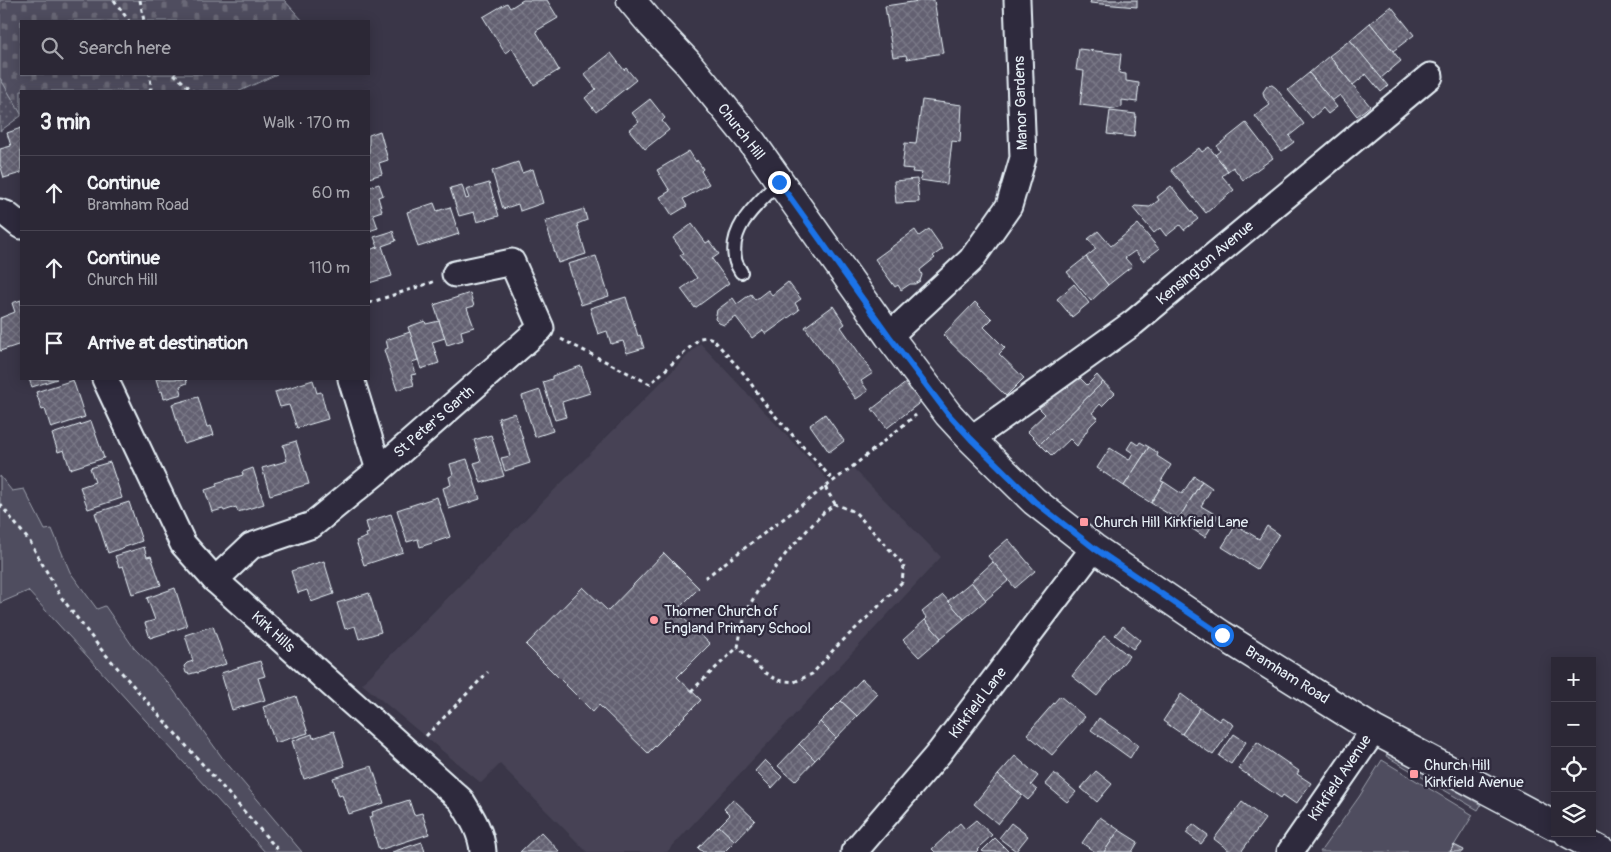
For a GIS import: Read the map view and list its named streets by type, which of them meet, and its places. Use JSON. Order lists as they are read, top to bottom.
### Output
{
  "streets": {
    "street": [
      "Manor Gardens",
      "Church Hill",
      "Kensington Avenue",
      "St Peter's Garth",
      "Kirk Hills",
      "Bramham Road",
      "Kirkfield Lane",
      "Kirkfield Avenue"
    ]
  },
  "crossings": [
    ["Manor Gardens", "Church Hill"],
    ["Church Hill", "Kensington Avenue"],
    ["Church Hill", "Bramham Road"],
    ["St Peter's Garth", "Kirk Hills"],
    ["Bramham Road", "Kirkfield Lane"],
    ["Bramham Road", "Kirkfield Avenue"]
  ],
  "places": {
    "transit": ["Church Hill Kirkfield Lane", "Church Hill Kirkfield Avenue"],
    "other": ["Thorner Church of England Primary School"]
  },
  "page": {
    "search": "Search here",
    "heading": ["3 min", "Walk · 170 m"],
    "list": [
      ["Continue", "Bramham Road", "60 m"],
      ["Continue", "Church Hill", "110 m"],
      "Arrive at destination"
    ],
    "map_buttons": ["+", "−"]
  }
}
